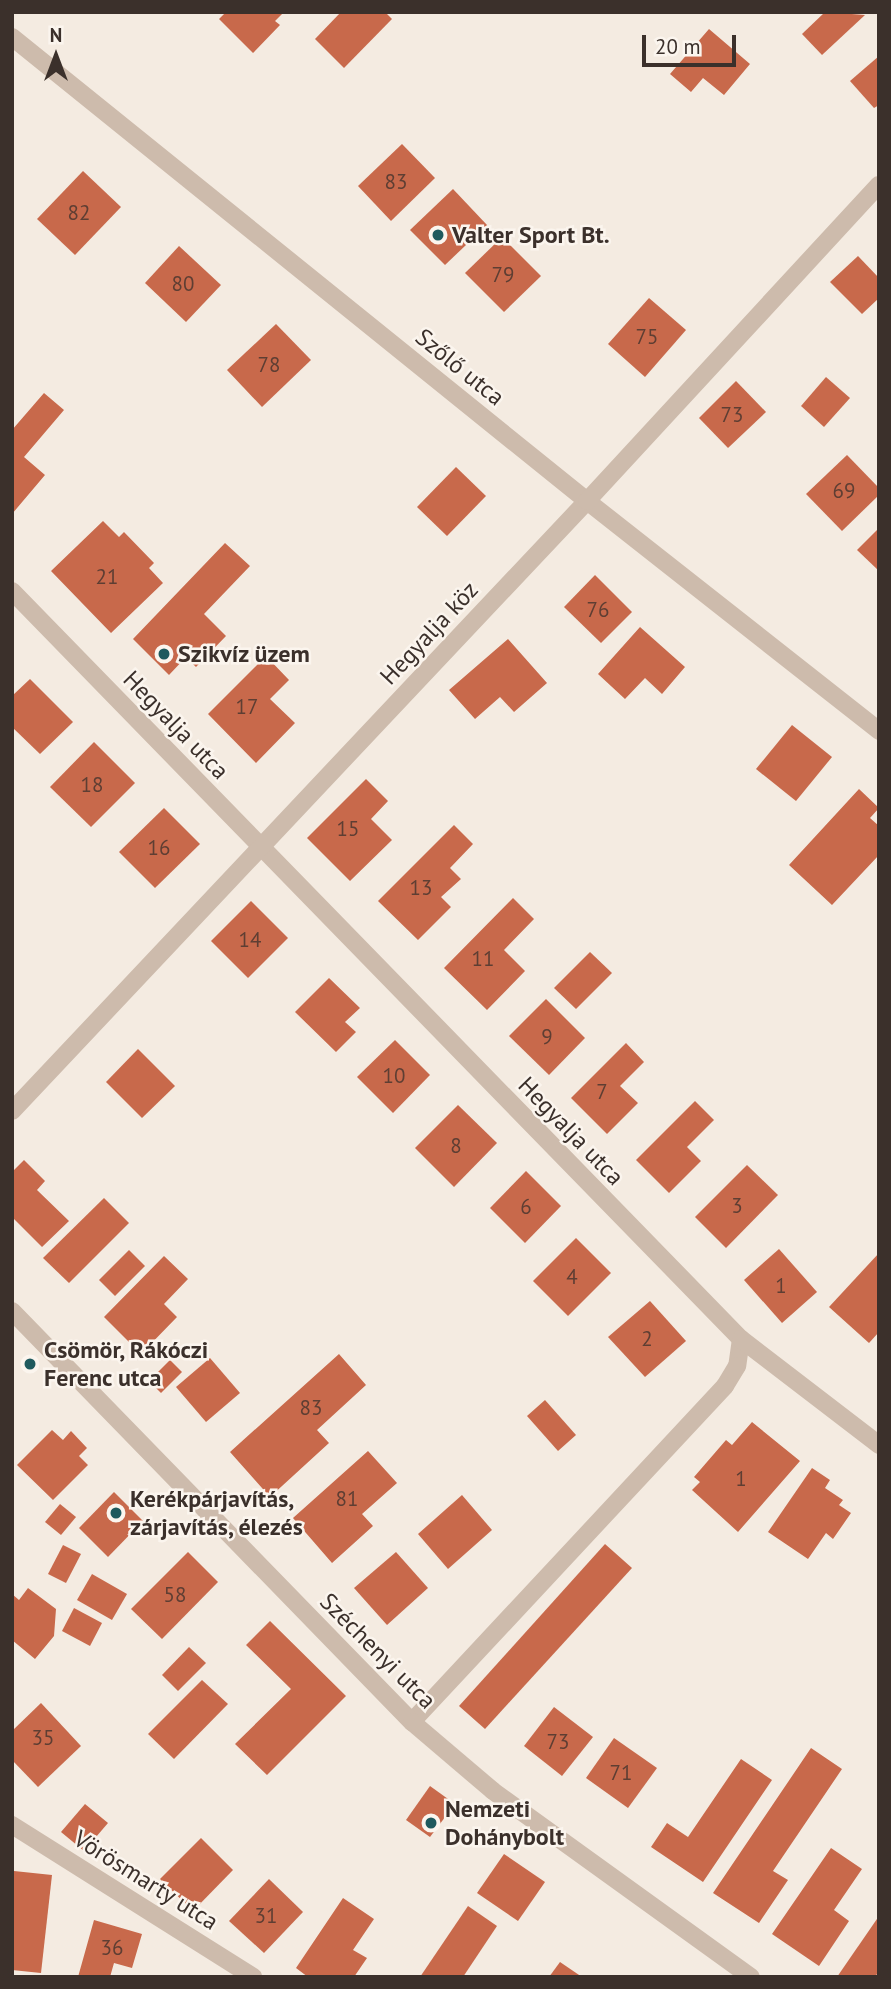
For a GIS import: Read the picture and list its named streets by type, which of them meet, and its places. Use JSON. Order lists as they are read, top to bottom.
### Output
{
  "streets": {
    "street": [
      "Szőlő utca",
      "Hegyalja köz",
      "Hegyalja utca",
      "Széchenyi utca",
      "Vörösmarty utca"
    ]
  },
  "crossings": [
    ["Szőlő utca", "Hegyalja köz"],
    ["Hegyalja köz", "Hegyalja utca"]
  ],
  "places": [
    "Valter Sport Bt.",
    "Szikvíz üzem",
    "Csömör, Rákóczi Ferenc utca",
    "Kerékpárjavítás, zárjavítás, élezés",
    "Nemzeti Dohánybolt"
  ],
  "house_numbers": [
    "83",
    "82",
    "79",
    "80",
    "75",
    "78",
    "73",
    "69",
    "21",
    "76",
    "17",
    "18",
    "15",
    "16",
    "13",
    "14",
    "11",
    "9",
    "10",
    "7",
    "8",
    "3",
    "6",
    "4",
    "1",
    "2",
    "83",
    "1",
    "81",
    "58",
    "35",
    "73",
    "71",
    "31",
    "36"
  ],
  "scale_bar": "20 m",
  "north": "top"
}
